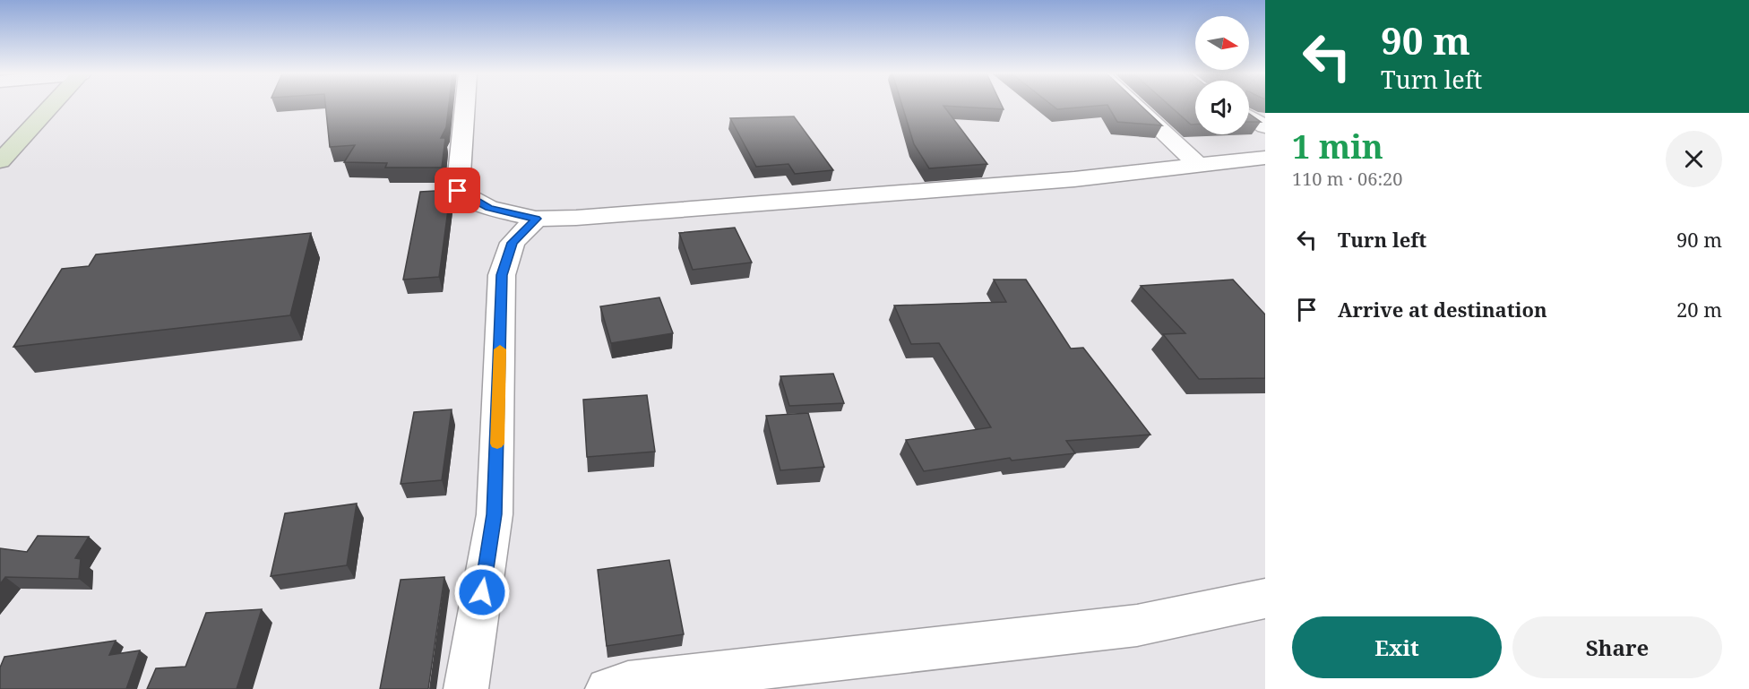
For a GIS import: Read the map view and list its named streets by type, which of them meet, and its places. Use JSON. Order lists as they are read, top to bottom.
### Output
{
  "north": "right",
  "page": {
    "turn": ["90 m", "Turn left"],
    "heading": ["1 min", "110 m · 06:20"],
    "list": [
      {
        "name": "Turn left",
        "value": "90 m"
      },
      {
        "name": "Arrive at destination",
        "value": "20 m"
      }
    ],
    "buttons": ["Exit", "Share"]
  }
}
